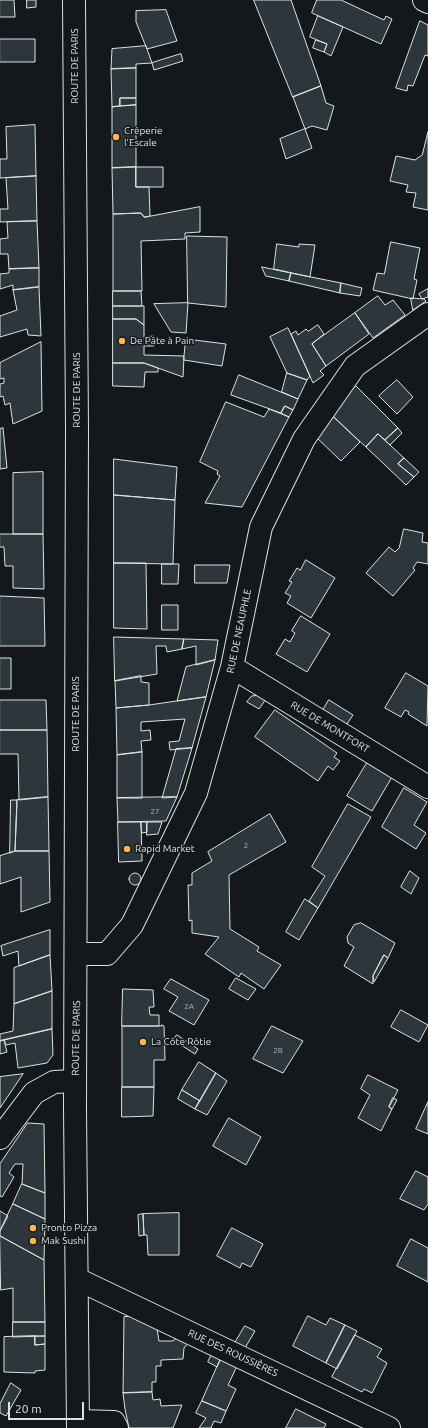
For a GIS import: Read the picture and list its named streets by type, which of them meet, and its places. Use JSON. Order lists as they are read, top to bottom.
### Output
{
  "streets": {
    "street": [
      "ROUTE DE PARIS",
      "RUE DE NEAUPHLE",
      "RUE DE MONTFORT",
      "RUE DES ROUSSIÈRES"
    ]
  },
  "crossings": [
    ["ROUTE DE PARIS", "RUE DE NEAUPHLE"],
    ["ROUTE DE PARIS", "RUE DES ROUSSIÈRES"],
    ["RUE DE NEAUPHLE", "RUE DE MONTFORT"]
  ],
  "places": [
    "Crêperie l'Escale",
    "De Pâte à Pain",
    "Rapid Market",
    "La Côte Rôtie",
    "Pronto Pizza",
    "Mak Sushi"
  ],
  "house_numbers": [
    "27",
    "2",
    "2A",
    "2B"
  ],
  "scale_bar": "20 m"
}
